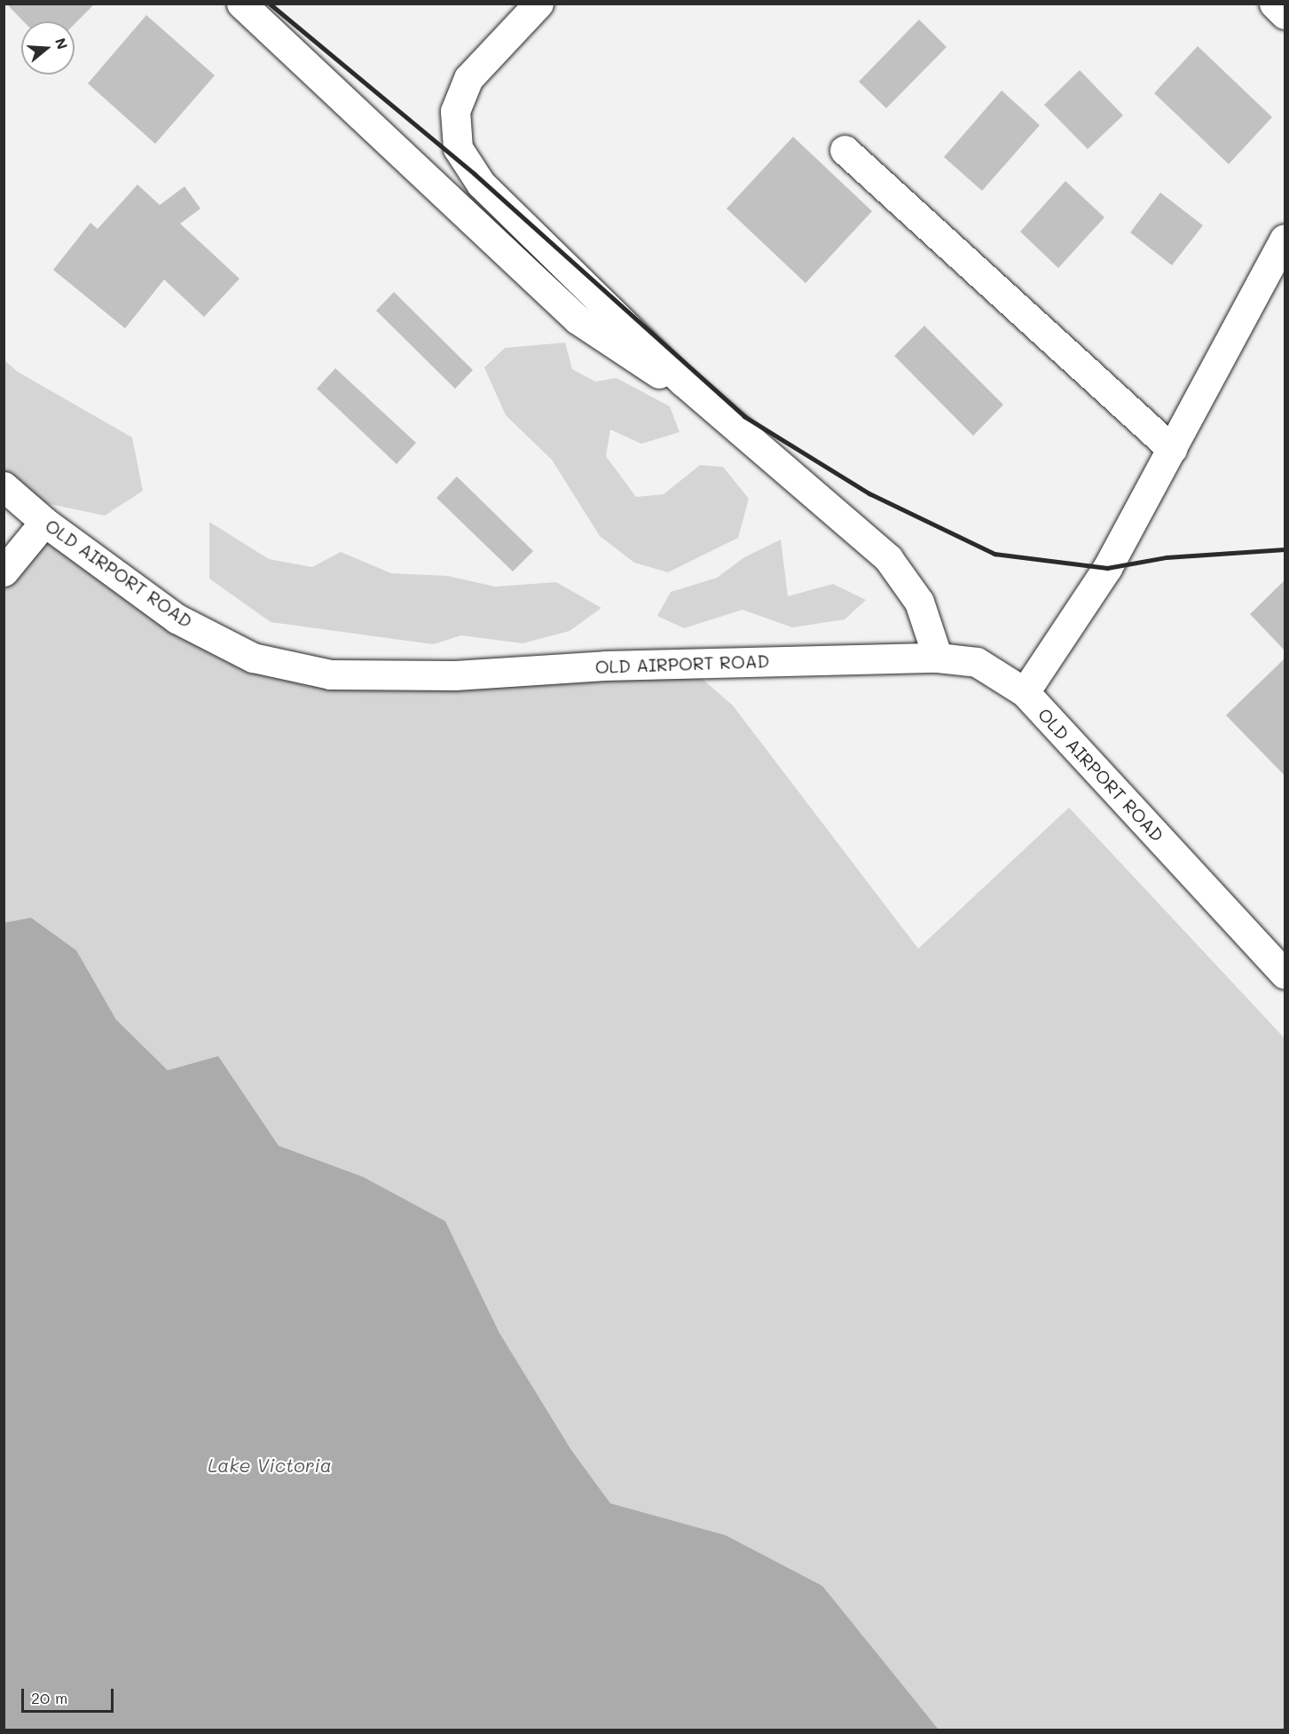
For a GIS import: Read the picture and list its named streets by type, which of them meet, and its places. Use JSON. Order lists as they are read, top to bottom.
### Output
{
  "streets": {
    "street": ["OLD AIRPORT ROAD"]
  },
  "water": ["Lake Victoria"],
  "scale_bar": "20 m",
  "north": "right"
}
